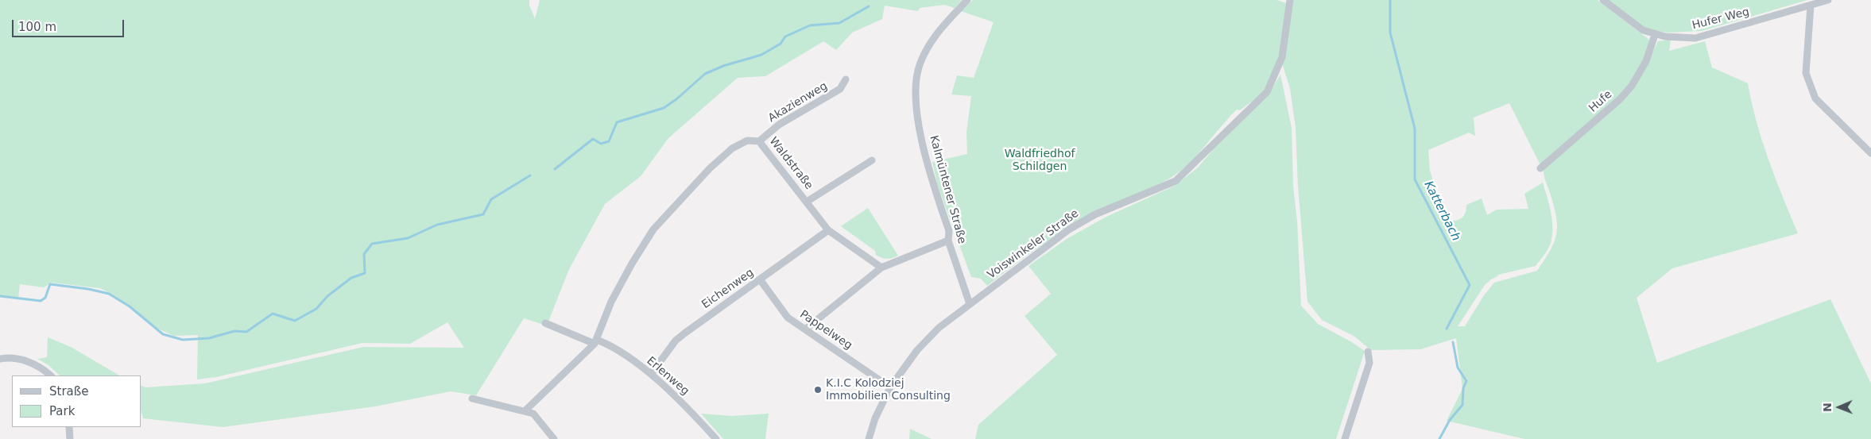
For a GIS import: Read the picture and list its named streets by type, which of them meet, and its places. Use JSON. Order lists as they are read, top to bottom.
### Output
{
  "streets": {
    "street": [
      "Hufer Weg",
      "Hufe",
      "Akazienweg",
      "Waldstraße",
      "Kalmüntener Straße",
      "Voiswinkeler Straße",
      "Eichenweg",
      "Pappelweg",
      "Erlenweg"
    ]
  },
  "crossings": [
    ["Hufer Weg", "Hufe"],
    ["Akazienweg", "Waldstraße"],
    ["Waldstraße", "Eichenweg"],
    ["Waldstraße", "Erlenweg"],
    ["Kalmüntener Straße", "Voiswinkeler Straße"],
    ["Voiswinkeler Straße", "Pappelweg"],
    ["Eichenweg", "Pappelweg"],
    ["Eichenweg", "Erlenweg"]
  ],
  "water": ["Katterbach"],
  "parks": ["Waldfriedhof Schildgen"],
  "places": ["K.I.C Kolodziej Immobilien Consulting"],
  "legend": ["Straße", "Park"],
  "scale_bar": "100 m",
  "north": "left"
}
